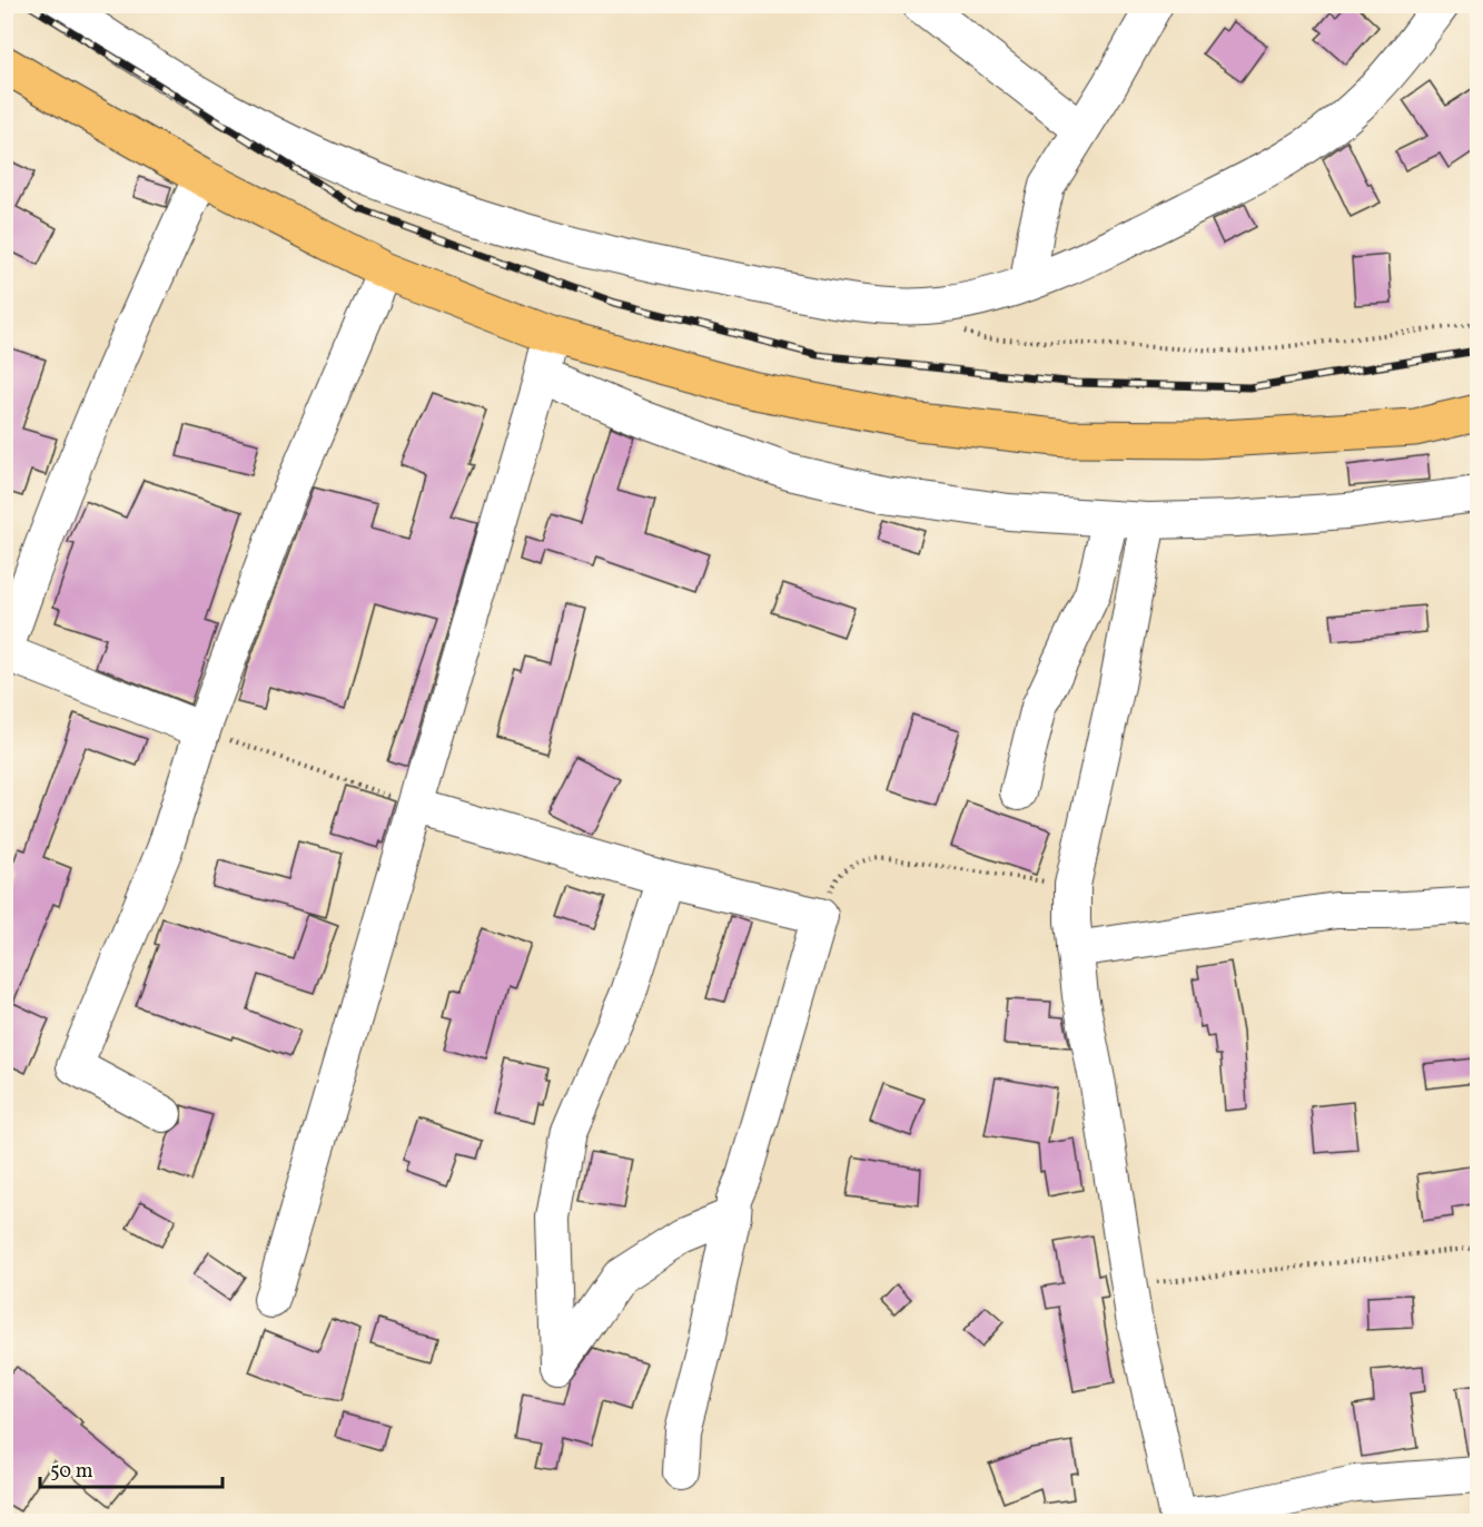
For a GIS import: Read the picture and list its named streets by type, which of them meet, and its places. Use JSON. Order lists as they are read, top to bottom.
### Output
{
  "scale_bar": "50 m"
}
